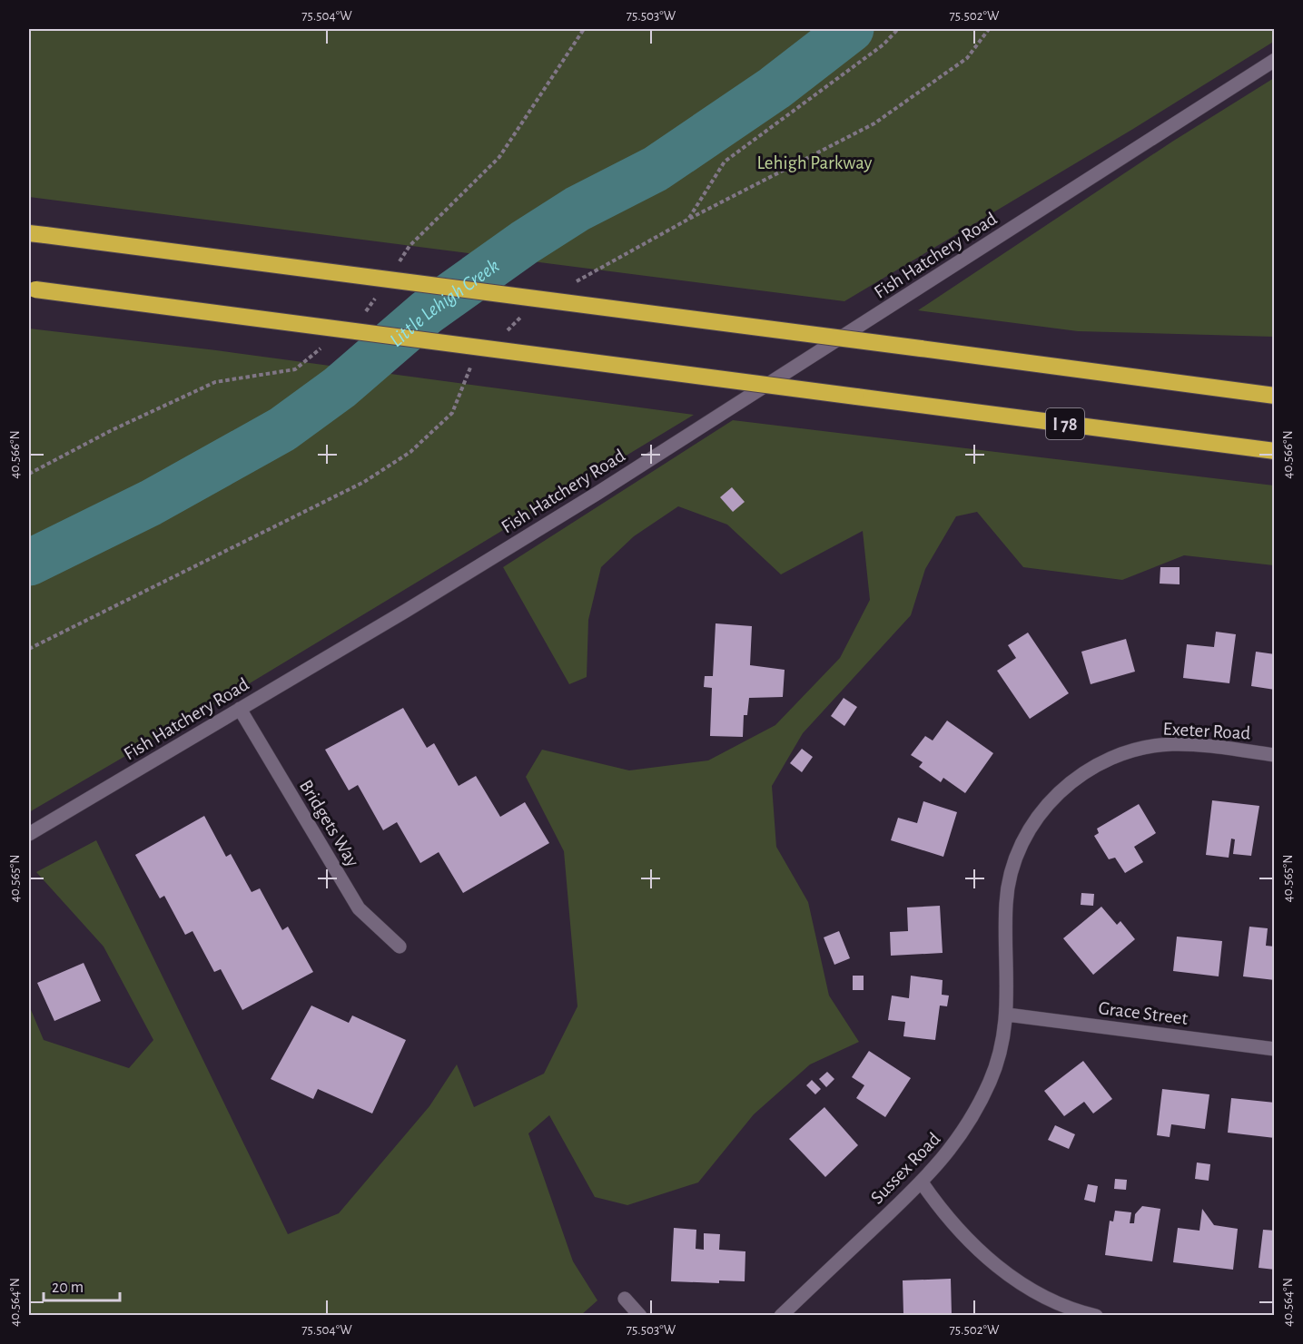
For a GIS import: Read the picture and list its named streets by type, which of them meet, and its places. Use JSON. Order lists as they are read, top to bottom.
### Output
{
  "streets": {
    "highway": ["I 78"],
    "street": [
      "Fish Hatchery Road",
      "Exeter Road",
      "Bridgets Way",
      "Grace Street",
      "Sussex Road"
    ]
  },
  "crossings": [
    ["Fish Hatchery Road", "Bridgets Way"],
    ["Exeter Road", "Grace Street"],
    ["Exeter Road", "Sussex Road"],
    ["Grace Street", "Sussex Road"]
  ],
  "water": ["Little Lehigh Creek"],
  "parks": ["Lehigh Parkway"],
  "scale_bar": "20 m",
  "coordinates": [
    "75.504°W",
    "75.503°W",
    "75.502°W",
    "40.566°N",
    "40.565°N",
    "40.564°N"
  ]
}
